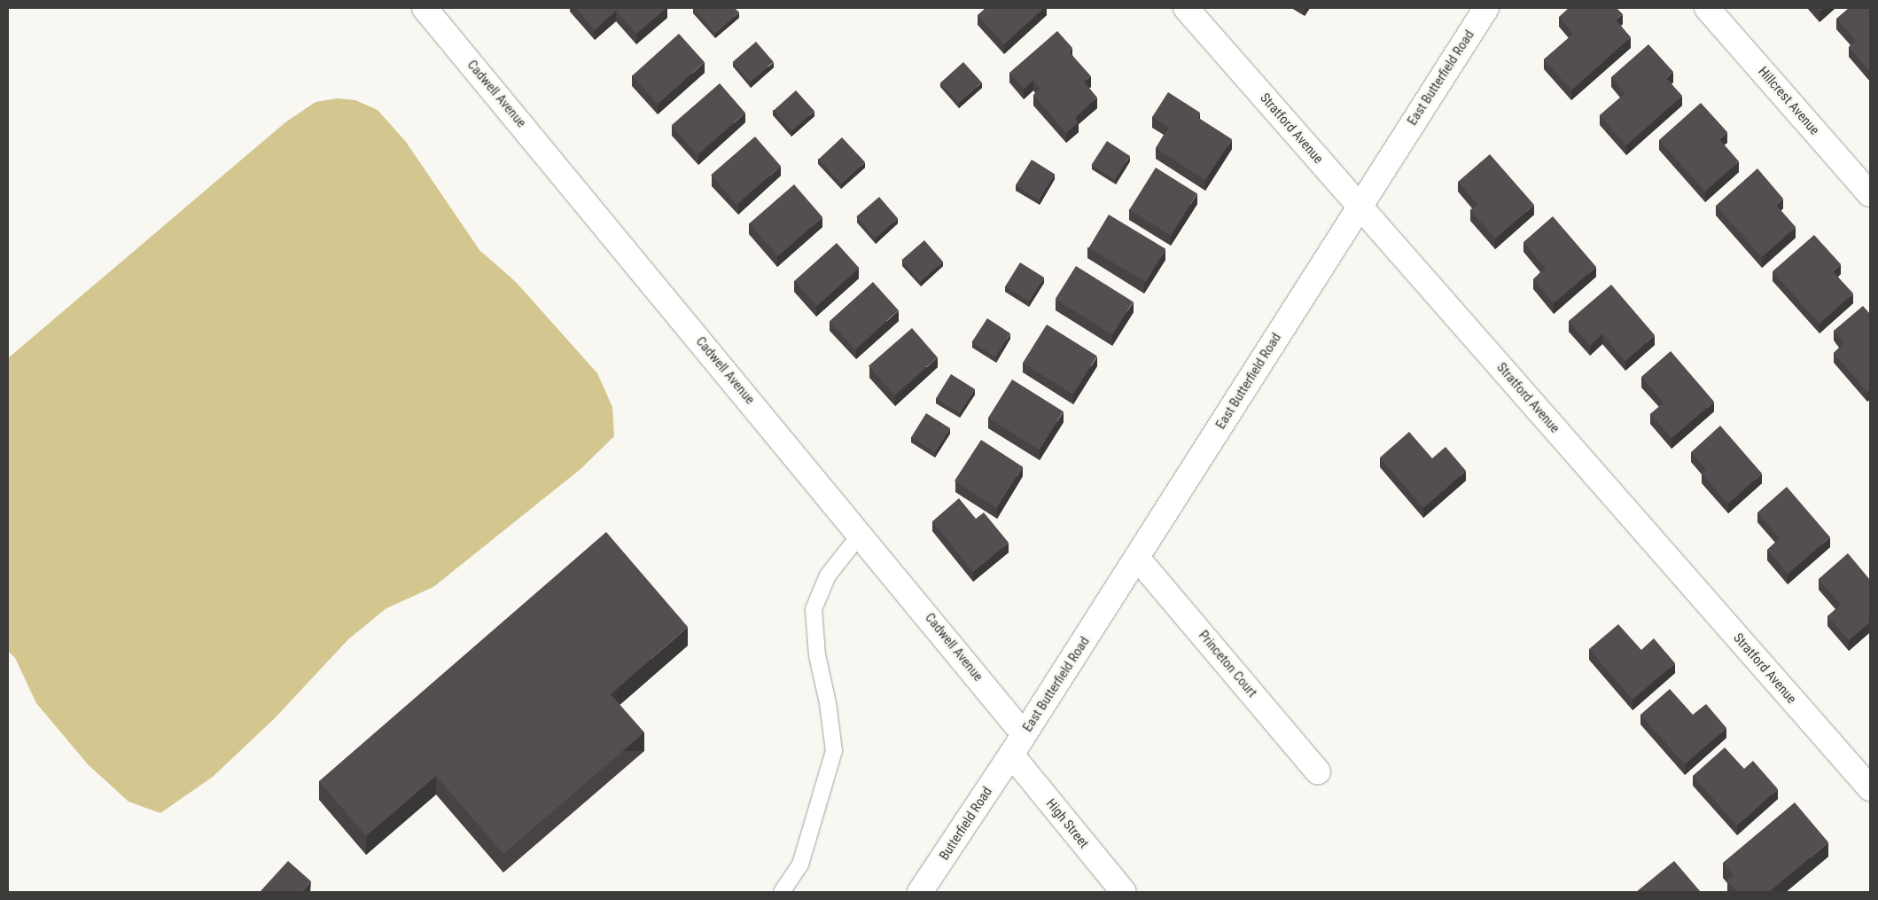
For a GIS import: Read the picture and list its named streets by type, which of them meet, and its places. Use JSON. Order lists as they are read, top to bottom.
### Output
{
  "streets": {
    "street": [
      "East Butterfield Road",
      "Cadwell Avenue",
      "Hillcrest Avenue",
      "Stratford Avenue",
      "Princeton Court",
      "Butterfield Road",
      "High Street"
    ]
  },
  "crossings": [
    ["East Butterfield Road", "Cadwell Avenue"],
    ["East Butterfield Road", "Stratford Avenue"],
    ["East Butterfield Road", "Princeton Court"],
    ["East Butterfield Road", "Butterfield Road"],
    ["East Butterfield Road", "High Street"],
    ["Butterfield Road", "High Street"]
  ]
}
